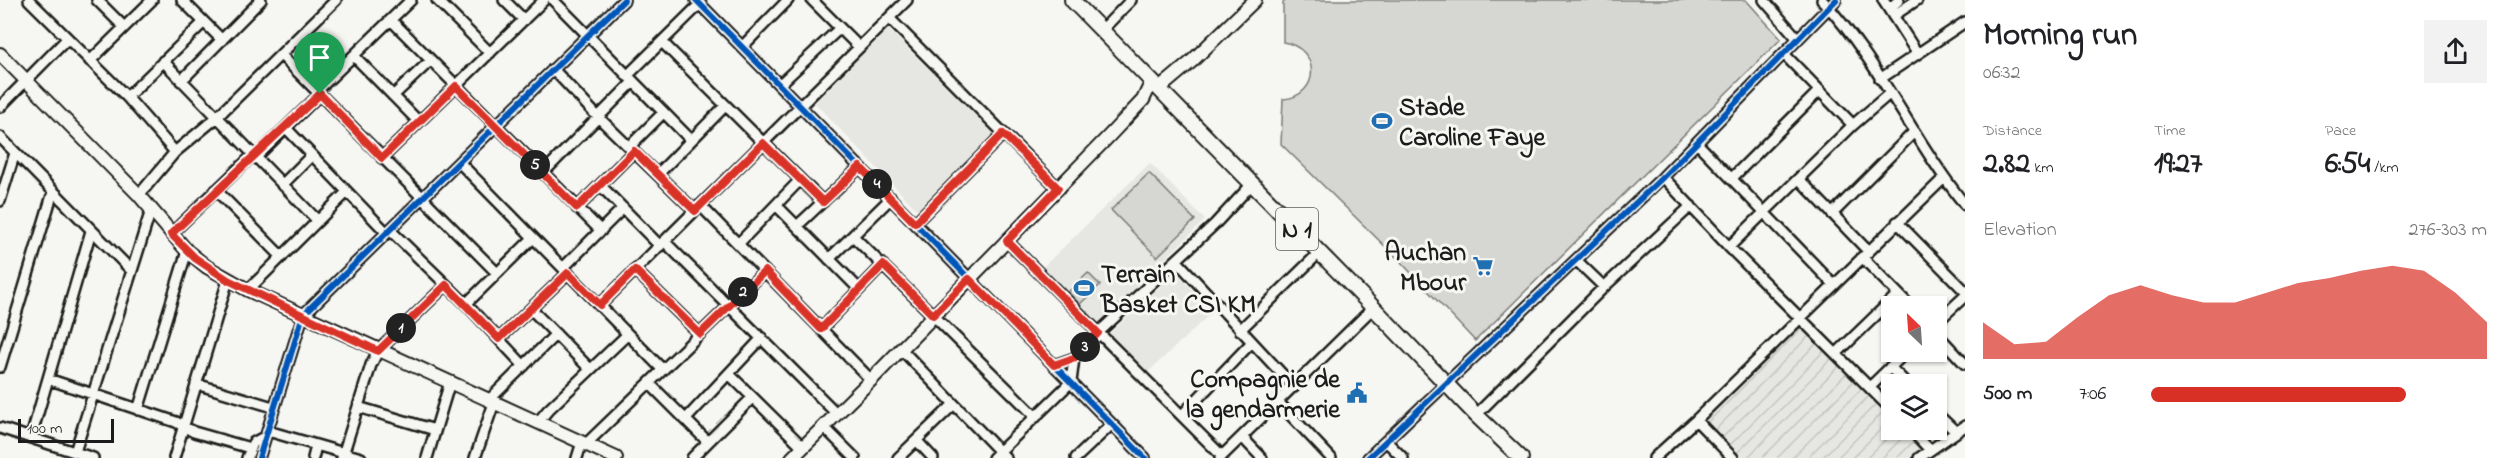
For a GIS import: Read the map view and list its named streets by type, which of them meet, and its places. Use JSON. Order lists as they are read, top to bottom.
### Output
{
  "streets": {
    "highway": ["N 1"]
  },
  "places": {
    "sports": ["Stade Caroline Faye", "Terrain Basket CSI KM"],
    "supermarket": ["Auchan Mbour"],
    "public building": ["Compagnie de la gendarmerie"]
  },
  "scale_bar": "100 m",
  "north": "top left",
  "page": {
    "heading": ["Morning run", "06:32"],
    "stats": [
      ["Distance", "2.82 km"],
      ["Time", "19:27"],
      ["Pace", "6:54 /km"]
    ],
    "pins": [
      "5",
      "4",
      "2",
      "1",
      "3"
    ],
    "chart": ["Elevation", "276–303 m"],
    "list": [
      {
        "name": "500 m",
        "note": "7:06"
      }
    ],
    "scale": "100 m"
  }
}
